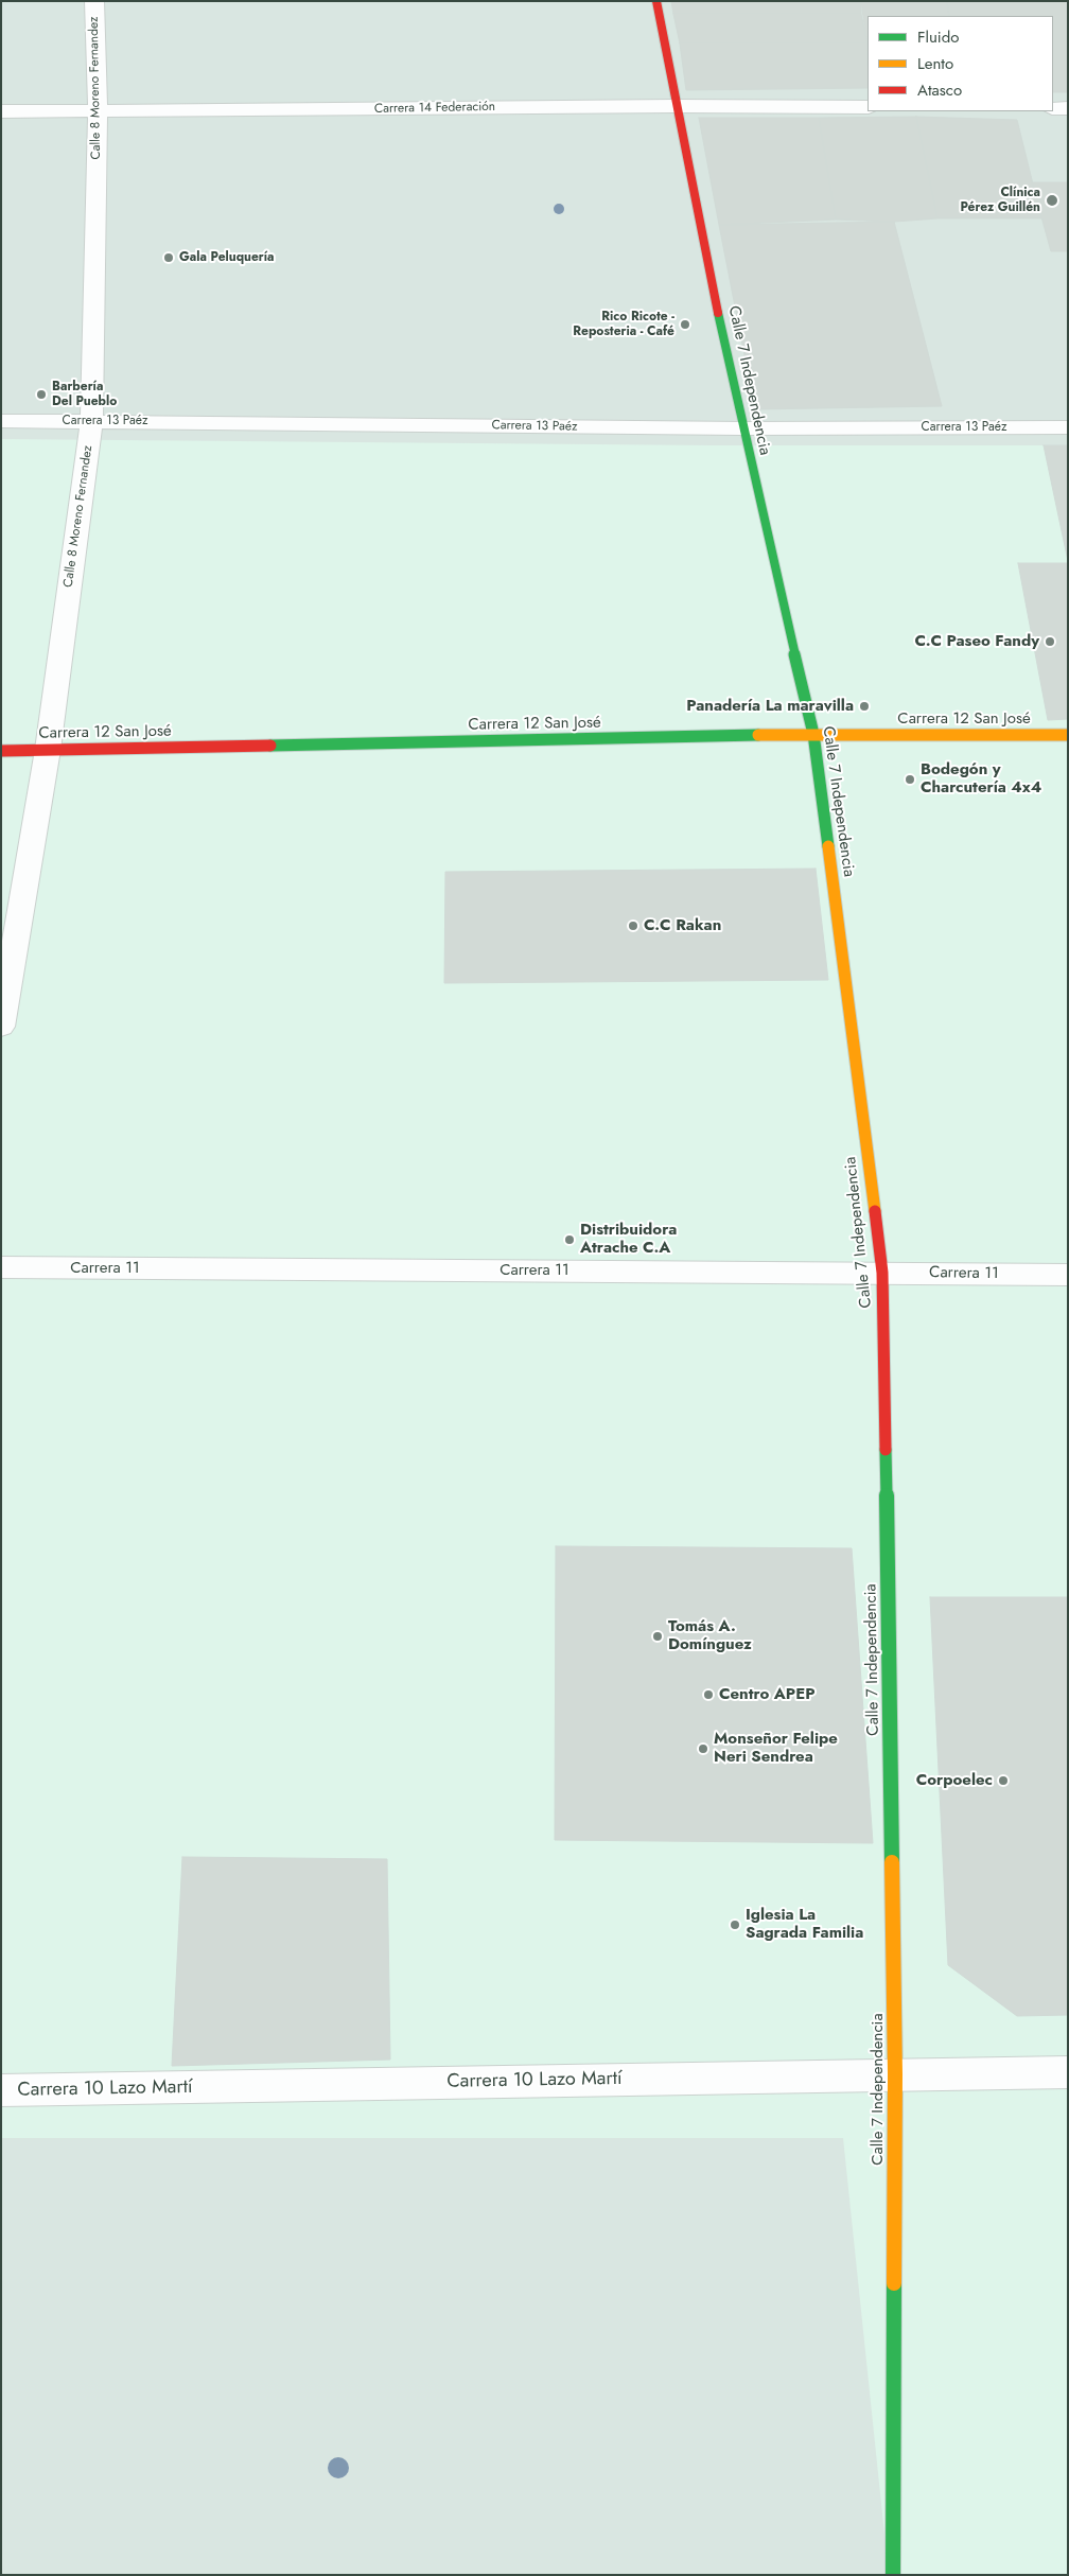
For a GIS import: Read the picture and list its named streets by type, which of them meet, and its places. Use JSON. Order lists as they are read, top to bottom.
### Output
{
  "streets": {
    "street": [
      "Calle 8 Moreno Fernandez",
      "Carrera 14 Federación",
      "Calle 7 Independencia",
      "Carrera 13 Paéz",
      "Carrera 12 San José",
      "Carrera 11",
      "Carrera 10 Lazo Martí"
    ]
  },
  "crossings": [
    ["Calle 8 Moreno Fernandez", "Carrera 14 Federación"],
    ["Calle 8 Moreno Fernandez", "Carrera 13 Paéz"],
    ["Calle 8 Moreno Fernandez", "Carrera 12 San José"],
    ["Carrera 14 Federación", "Calle 7 Independencia"],
    ["Calle 7 Independencia", "Carrera 13 Paéz"],
    ["Calle 7 Independencia", "Carrera 12 San José"],
    ["Calle 7 Independencia", "Carrera 11"],
    ["Calle 7 Independencia", "Carrera 10 Lazo Martí"]
  ],
  "places": [
    "Clínica Pérez Guillén",
    "Gala Peluquería",
    "Rico Ricote - Reposteria - Café",
    "Barbería Del Pueblo",
    "C.C Paseo Fandy",
    "Panadería La maravilla",
    "Bodegón y Charcutería 4x4",
    "C.C Rakan",
    "Distribuidora Atrache C.A",
    "Tomás A. Domínguez",
    "Centro APEP",
    "Monseñor Felipe Neri Sendrea",
    "Corpoelec",
    "Iglesia La Sagrada Familia"
  ],
  "legend": ["Fluido", "Lento", "Atasco"]
}
